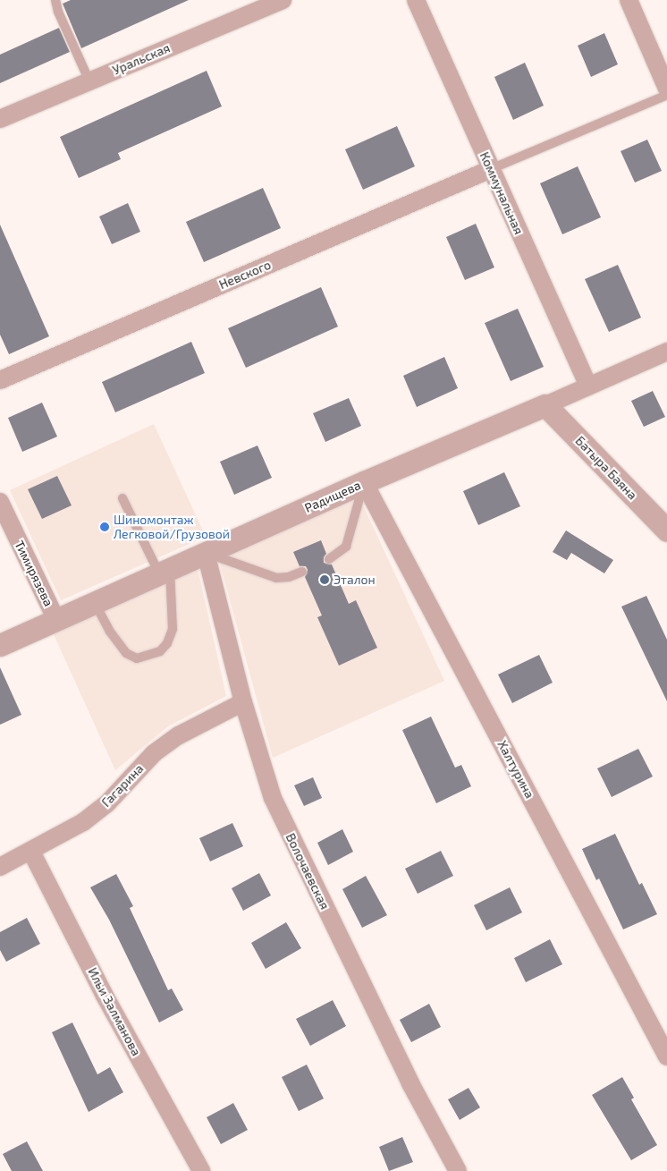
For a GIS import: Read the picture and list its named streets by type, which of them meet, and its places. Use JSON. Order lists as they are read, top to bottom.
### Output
{
  "streets": {
    "street": [
      "Уральская",
      "Коммунальная",
      "Невского",
      "Батыра Баяна",
      "Радищева",
      "Тимирязева",
      "Халтурина",
      "Гагарина",
      "Волочаевская",
      "Ильи Залманова"
    ]
  },
  "crossings": [
    ["Коммунальная", "Невского"],
    ["Коммунальная", "Радищева"],
    ["Батыра Баяна", "Радищева"],
    ["Радищева", "Тимирязева"],
    ["Радищева", "Халтурина"],
    ["Радищева", "Волочаевская"],
    ["Гагарина", "Волочаевская"],
    ["Гагарина", "Ильи Залманова"]
  ],
  "places": ["Шиномонтаж Легковой/Грузовой", "Эталон"]
}
